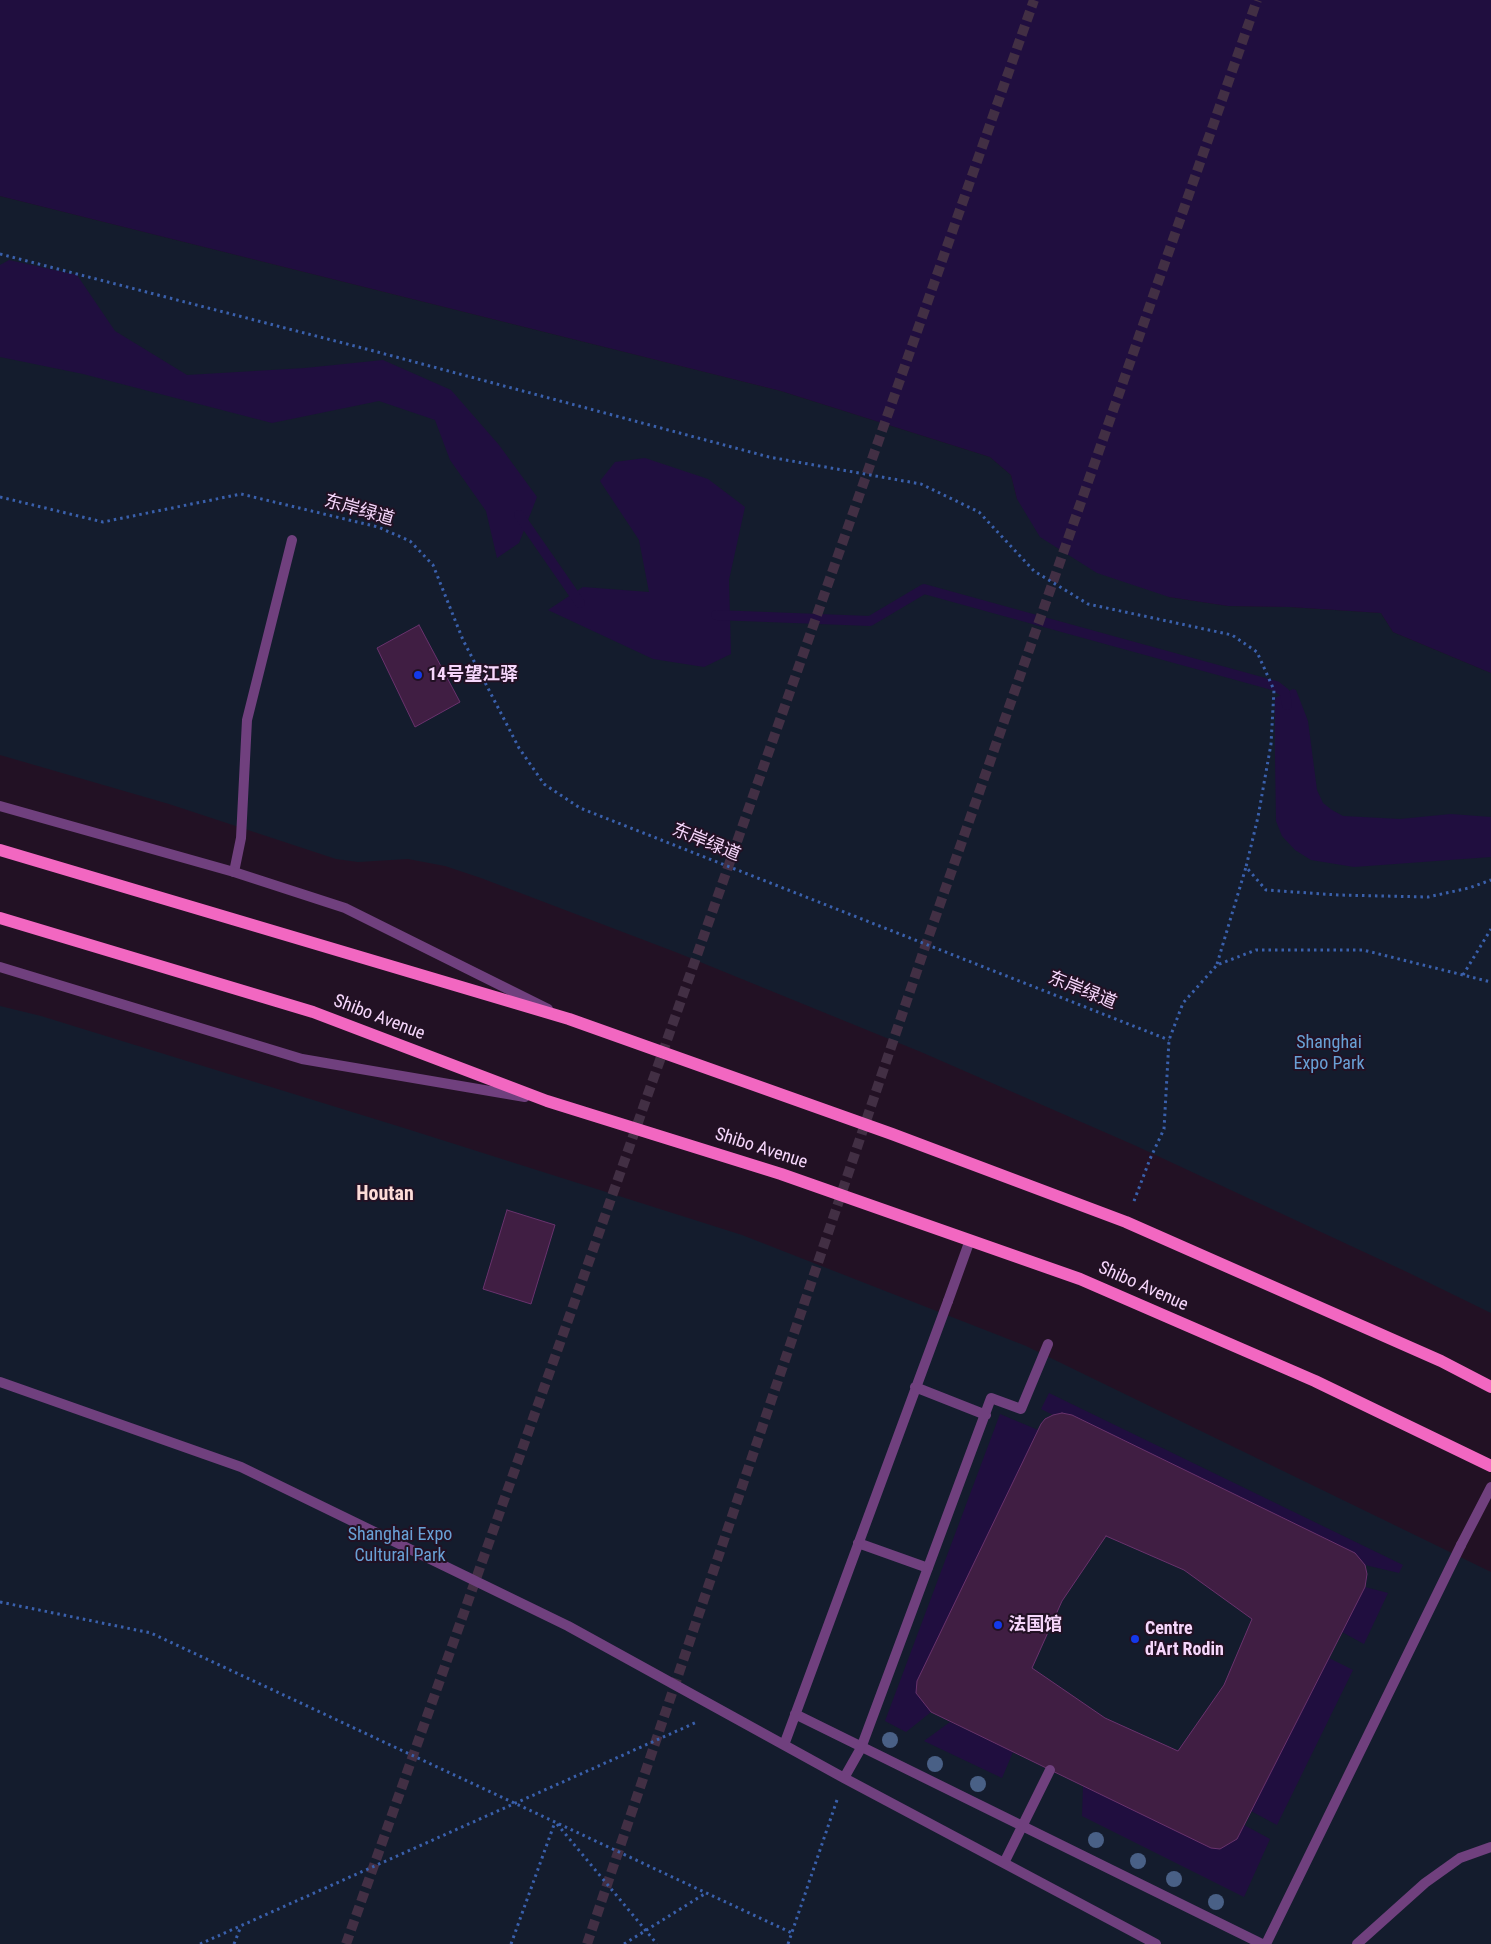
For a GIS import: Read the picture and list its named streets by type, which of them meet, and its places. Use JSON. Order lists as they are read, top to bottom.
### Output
{
  "streets": {
    "main road": ["Shibo Avenue"],
    "path": ["东岸绿道"]
  },
  "districts": ["Houtan"],
  "parks": ["Shanghai Expo Park", "Shanghai Expo Cultural Park"],
  "places": ["14号望江驿", "法国馆", "Centre d'Art Rodin"]
}
